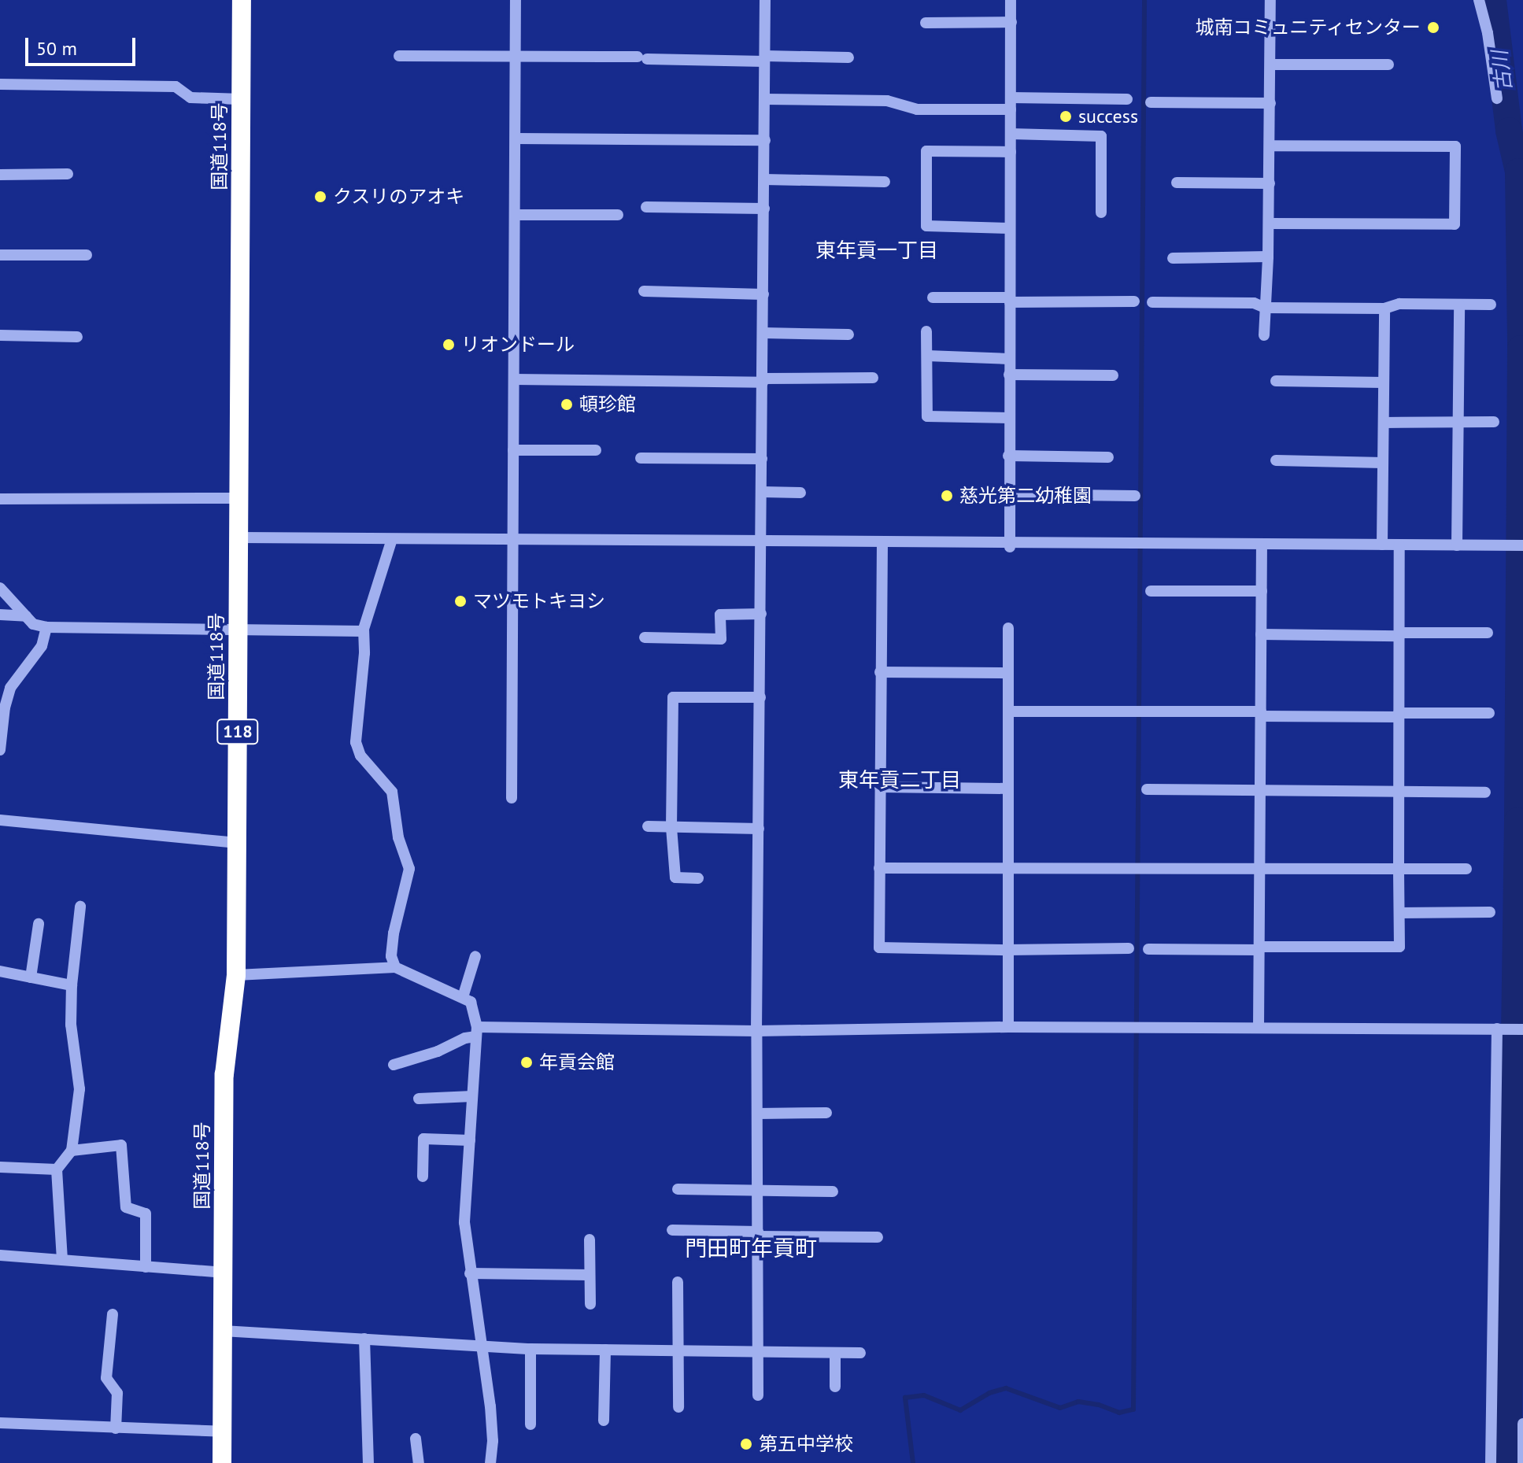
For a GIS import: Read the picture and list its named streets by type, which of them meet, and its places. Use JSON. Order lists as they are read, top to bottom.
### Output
{
  "streets": {
    "highway": ["国道118号", "118"]
  },
  "districts": ["東年貢一丁目", "東年貢二丁目", "門田町年貢町"],
  "water": ["古川"],
  "places": [
    "城南コミュニティセンター",
    "success",
    "クスリのアオキ",
    "リオンドール",
    "頓珍館",
    "慈光第二幼稚園",
    "マツモトキヨシ",
    "年貢会館",
    "第五中学校"
  ],
  "scale_bar": "50 m"
}
